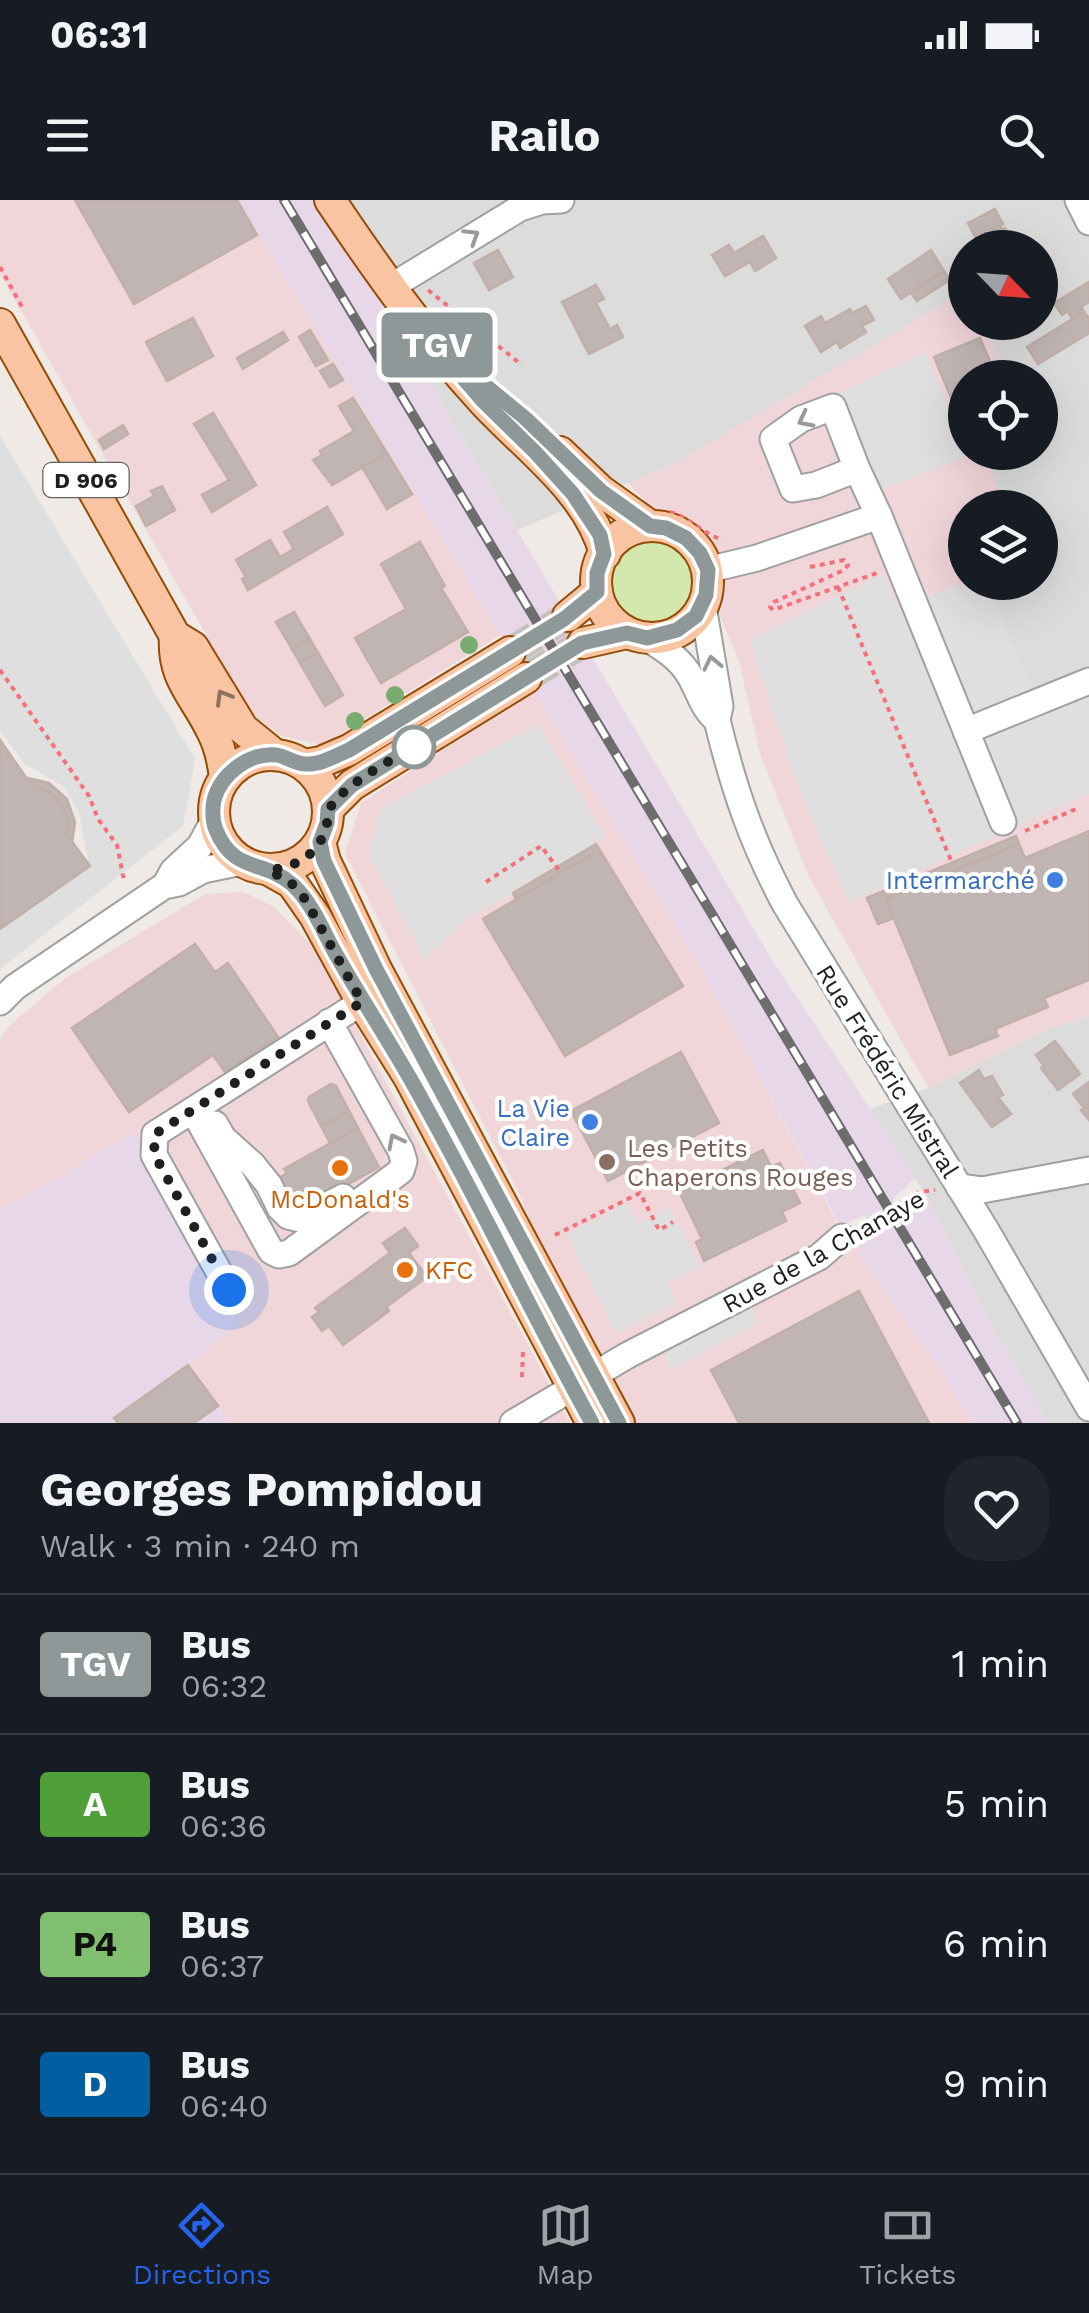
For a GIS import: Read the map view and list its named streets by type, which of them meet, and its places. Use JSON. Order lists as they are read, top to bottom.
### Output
{
  "streets": {
    "main road": ["D 906"],
    "street": ["Rue Frédéric Mistral", "Rue de la Chanaye"]
  },
  "crossings": [
    ["Rue Frédéric Mistral", "Rue de la Chanaye"]
  ],
  "places": [
    "Intermarché",
    "La Vie Claire",
    "Les Petits Chaperons Rouges",
    "McDonald's",
    "KFC"
  ],
  "lines": ["bus line TGV"],
  "north": "bottom right",
  "page": {
    "status": "06:31",
    "header": "Railo",
    "on_map": "TGV",
    "heading": ["Georges Pompidou", "Walk · 3 min · 240 m"],
    "list": [
      {
        "mark": "TGV",
        "name": "Bus",
        "note": "06:32",
        "value": "1 min"
      },
      {
        "mark": "A",
        "name": "Bus",
        "note": "06:36",
        "value": "5 min"
      },
      {
        "mark": "P4",
        "name": "Bus",
        "note": "06:37",
        "value": "6 min"
      },
      {
        "mark": "D",
        "name": "Bus",
        "note": "06:40",
        "value": "9 min"
      }
    ],
    "tabs": ["Directions", "Map", "Tickets"]
  }
}
